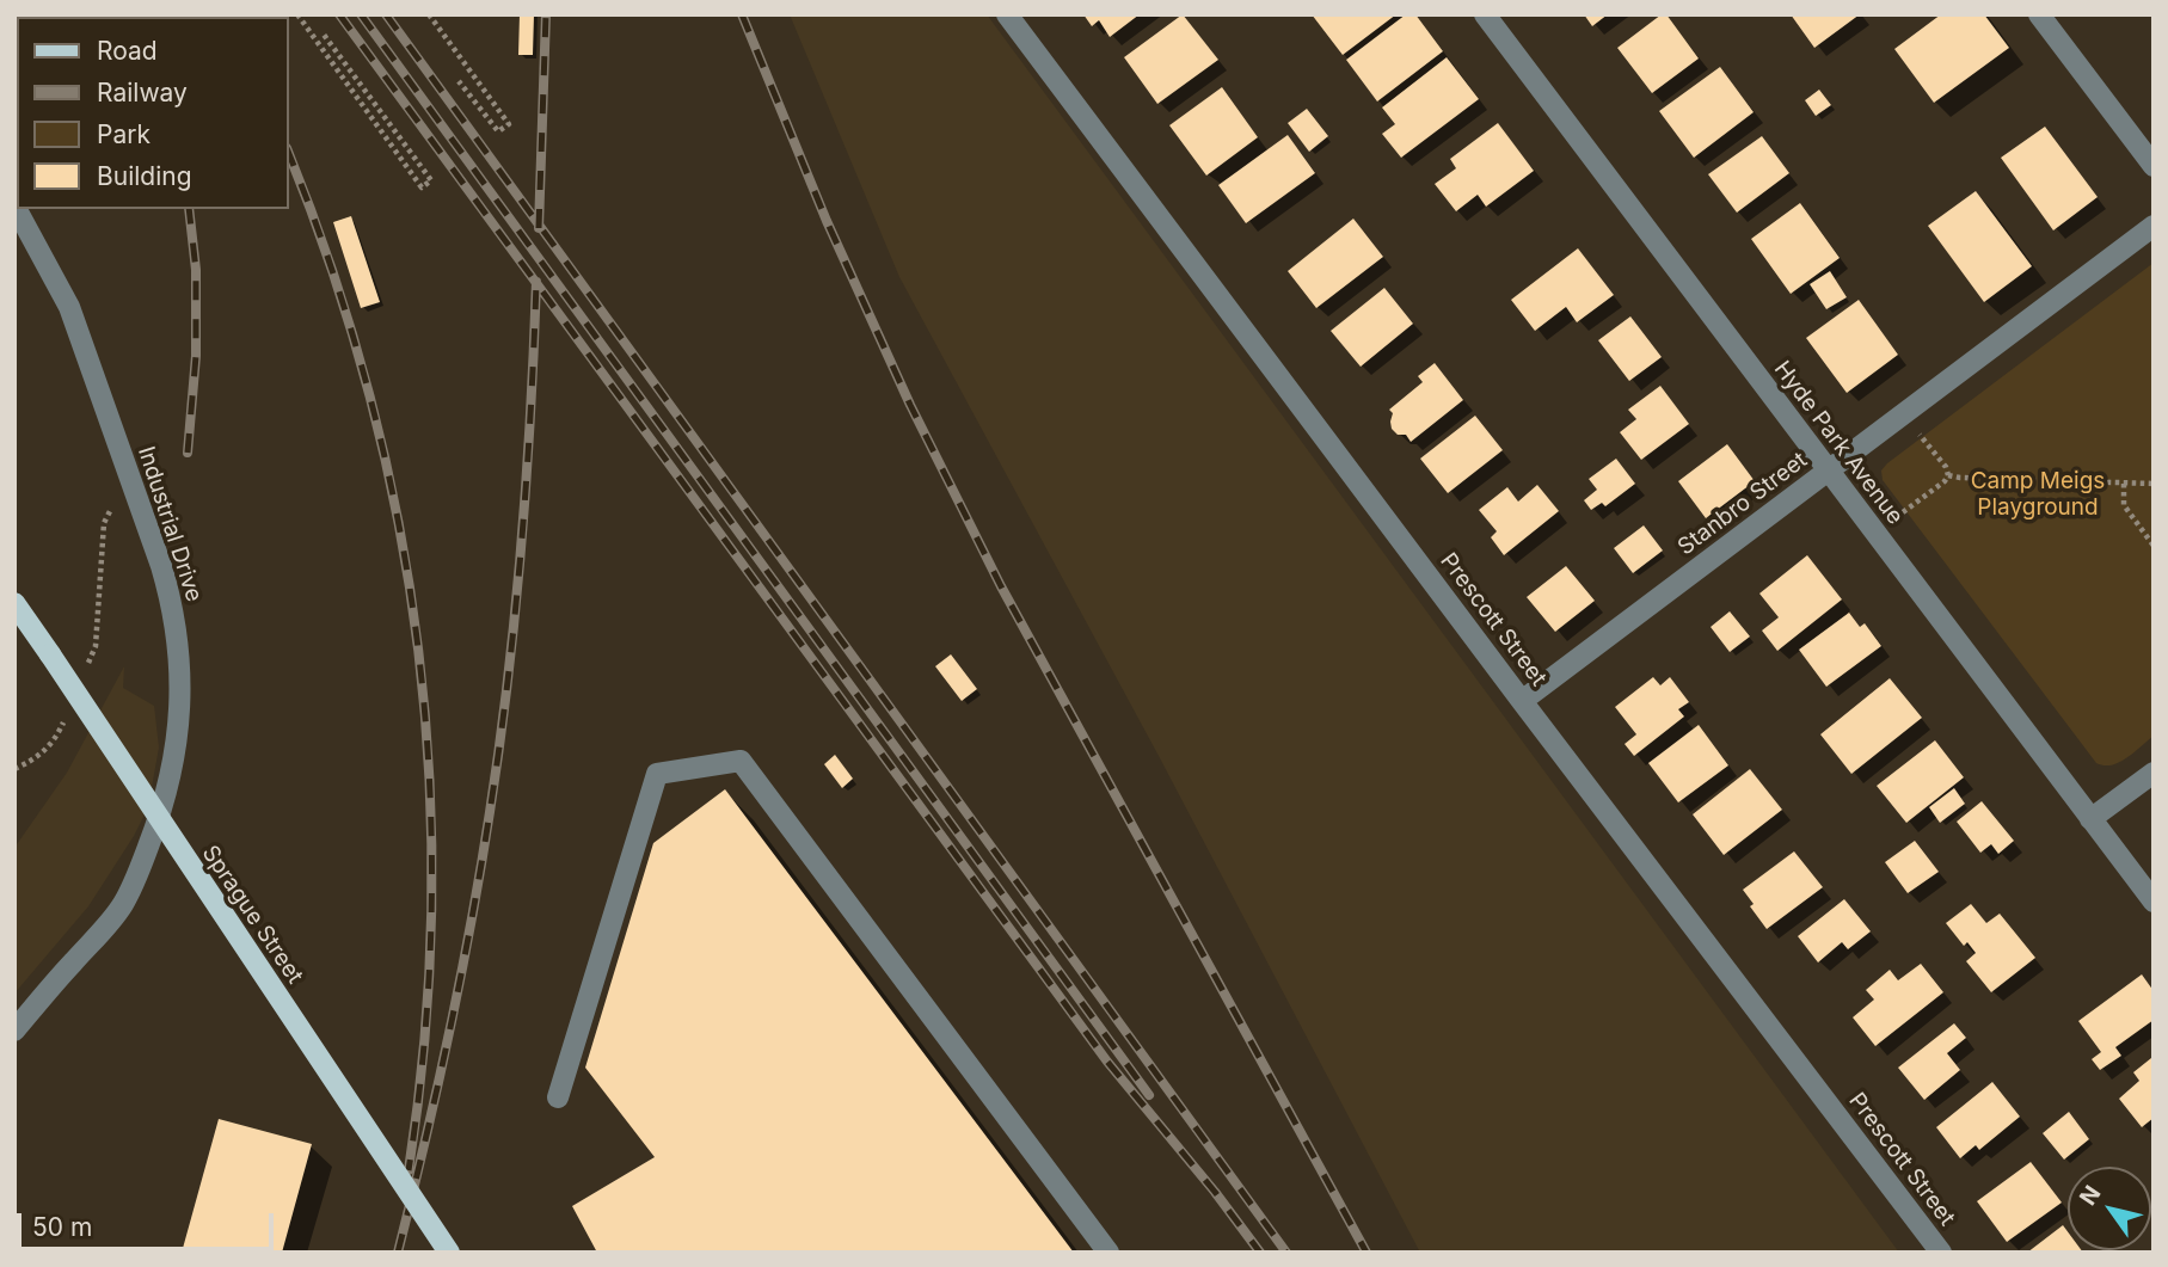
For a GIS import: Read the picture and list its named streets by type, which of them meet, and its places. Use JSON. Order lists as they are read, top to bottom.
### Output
{
  "streets": {
    "main road": ["Sprague Street"],
    "street": [
      "Hyde Park Avenue",
      "Stanbro Street",
      "Industrial Drive",
      "Prescott Street"
    ]
  },
  "crossings": [
    ["Hyde Park Avenue", "Stanbro Street"],
    ["Stanbro Street", "Prescott Street"]
  ],
  "parks": ["Camp Meigs Playground"],
  "legend": [
    "Road",
    "Railway",
    "Park",
    "Building"
  ],
  "scale_bar": "50 m",
  "north": "top left"
}
